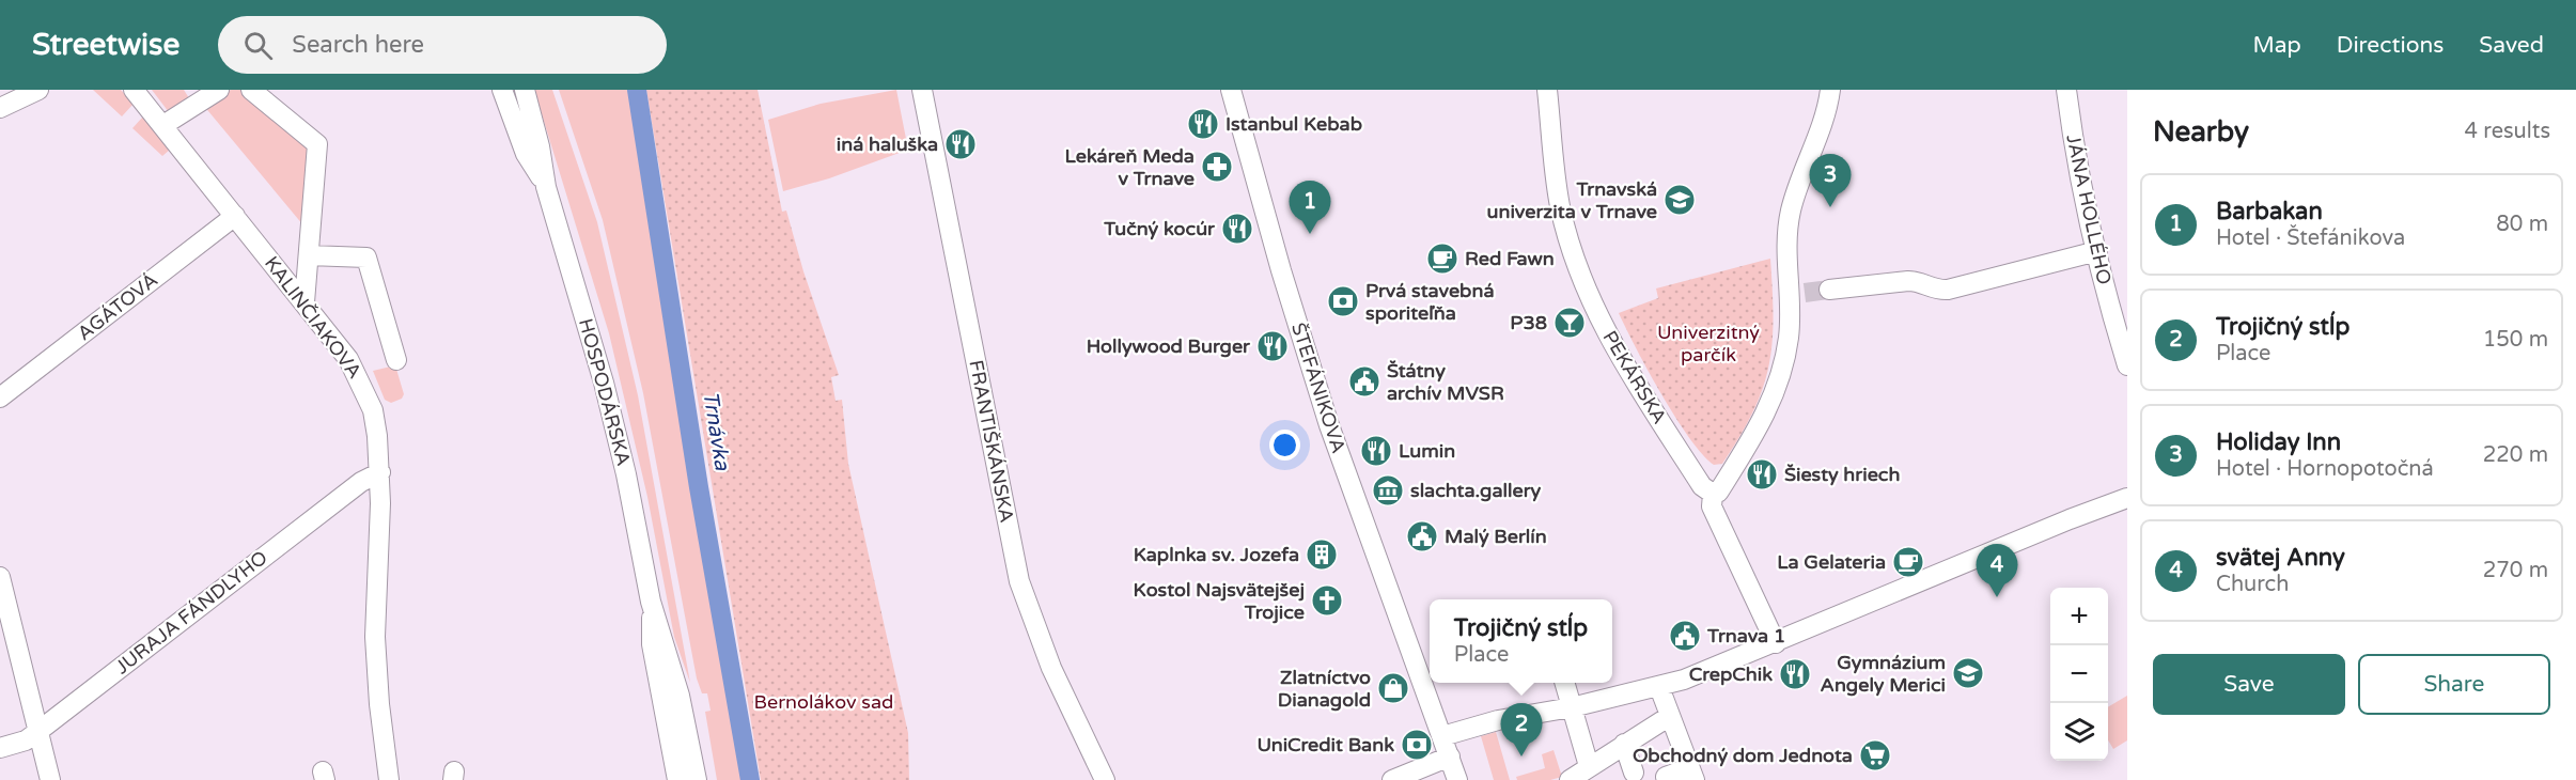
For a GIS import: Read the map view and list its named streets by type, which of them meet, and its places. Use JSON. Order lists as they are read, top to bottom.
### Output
{
  "streets": {
    "street": [
      "JÁNA HOLLÉHO",
      "AGÁTOVÁ",
      "KALINČIAKOVA",
      "PEKÁRSKA",
      "ŠTEFÁNIKOVA",
      "HOSPODÁRSKA",
      "FRANTIŠKÁNSKA",
      "JURAJA FÁNDLYHO"
    ]
  },
  "crossings": [
    ["AGÁTOVÁ", "KALINČIAKOVA"],
    ["KALINČIAKOVA", "JURAJA FÁNDLYHO"]
  ],
  "water": ["Trnávka"],
  "parks": ["Univerzitný parčík", "Bernolákov sad"],
  "places": {
    "restaurant": [
      "Istanbul Kebab",
      "iná haluška",
      "Tučný kocúr",
      "Hollywood Burger",
      "Lumin",
      "Šiesty hriech",
      "CrepChik"
    ],
    "pharmacy": ["Lekáreň Meda v Trnave"],
    "school or university": ["Trnavská univerzita v Trnave", "Gymnázium Angely Merici"],
    "cafe": ["Red Fawn", "La Gelateria"],
    "bank": ["Prvá stavebná sporiteľňa", "UniCredit Bank"],
    "bar": ["P38"],
    "public building": ["Štátny archív MVSR", "Malý Berlín", "Trnava 1"],
    "museum": ["slachta.gallery"],
    "building": ["Kaplnka sv. Jozefa"],
    "church": ["Kostol Najsvätejšej Trojice"],
    "shop": ["Zlatníctvo Dianagold"],
    "supermarket": ["Obchodný dom Jednota"]
  },
  "page": {
    "header": "Streetwise",
    "search": "Search here",
    "nav": ["Map", "Directions", "Saved"],
    "heading": ["Nearby", "4 results"],
    "pins": [
      "3",
      "1",
      "4",
      "2"
    ],
    "list": [
      {
        "mark": "1",
        "name": "Barbakan",
        "note": "Hotel · Štefánikova",
        "value": "80 m"
      },
      {
        "mark": "2",
        "name": "Trojičný stĺp",
        "note": "Place",
        "value": "150 m"
      },
      {
        "mark": "3",
        "name": "Holiday Inn",
        "note": "Hotel · Hornopotočná",
        "value": "220 m"
      },
      {
        "mark": "4",
        "name": "svätej Anny",
        "note": "Church",
        "value": "270 m"
      }
    ],
    "map_buttons": ["+", "−"],
    "popup": ["Trojičný stĺp", "Place"],
    "buttons": ["Save", "Share"]
  }
}
